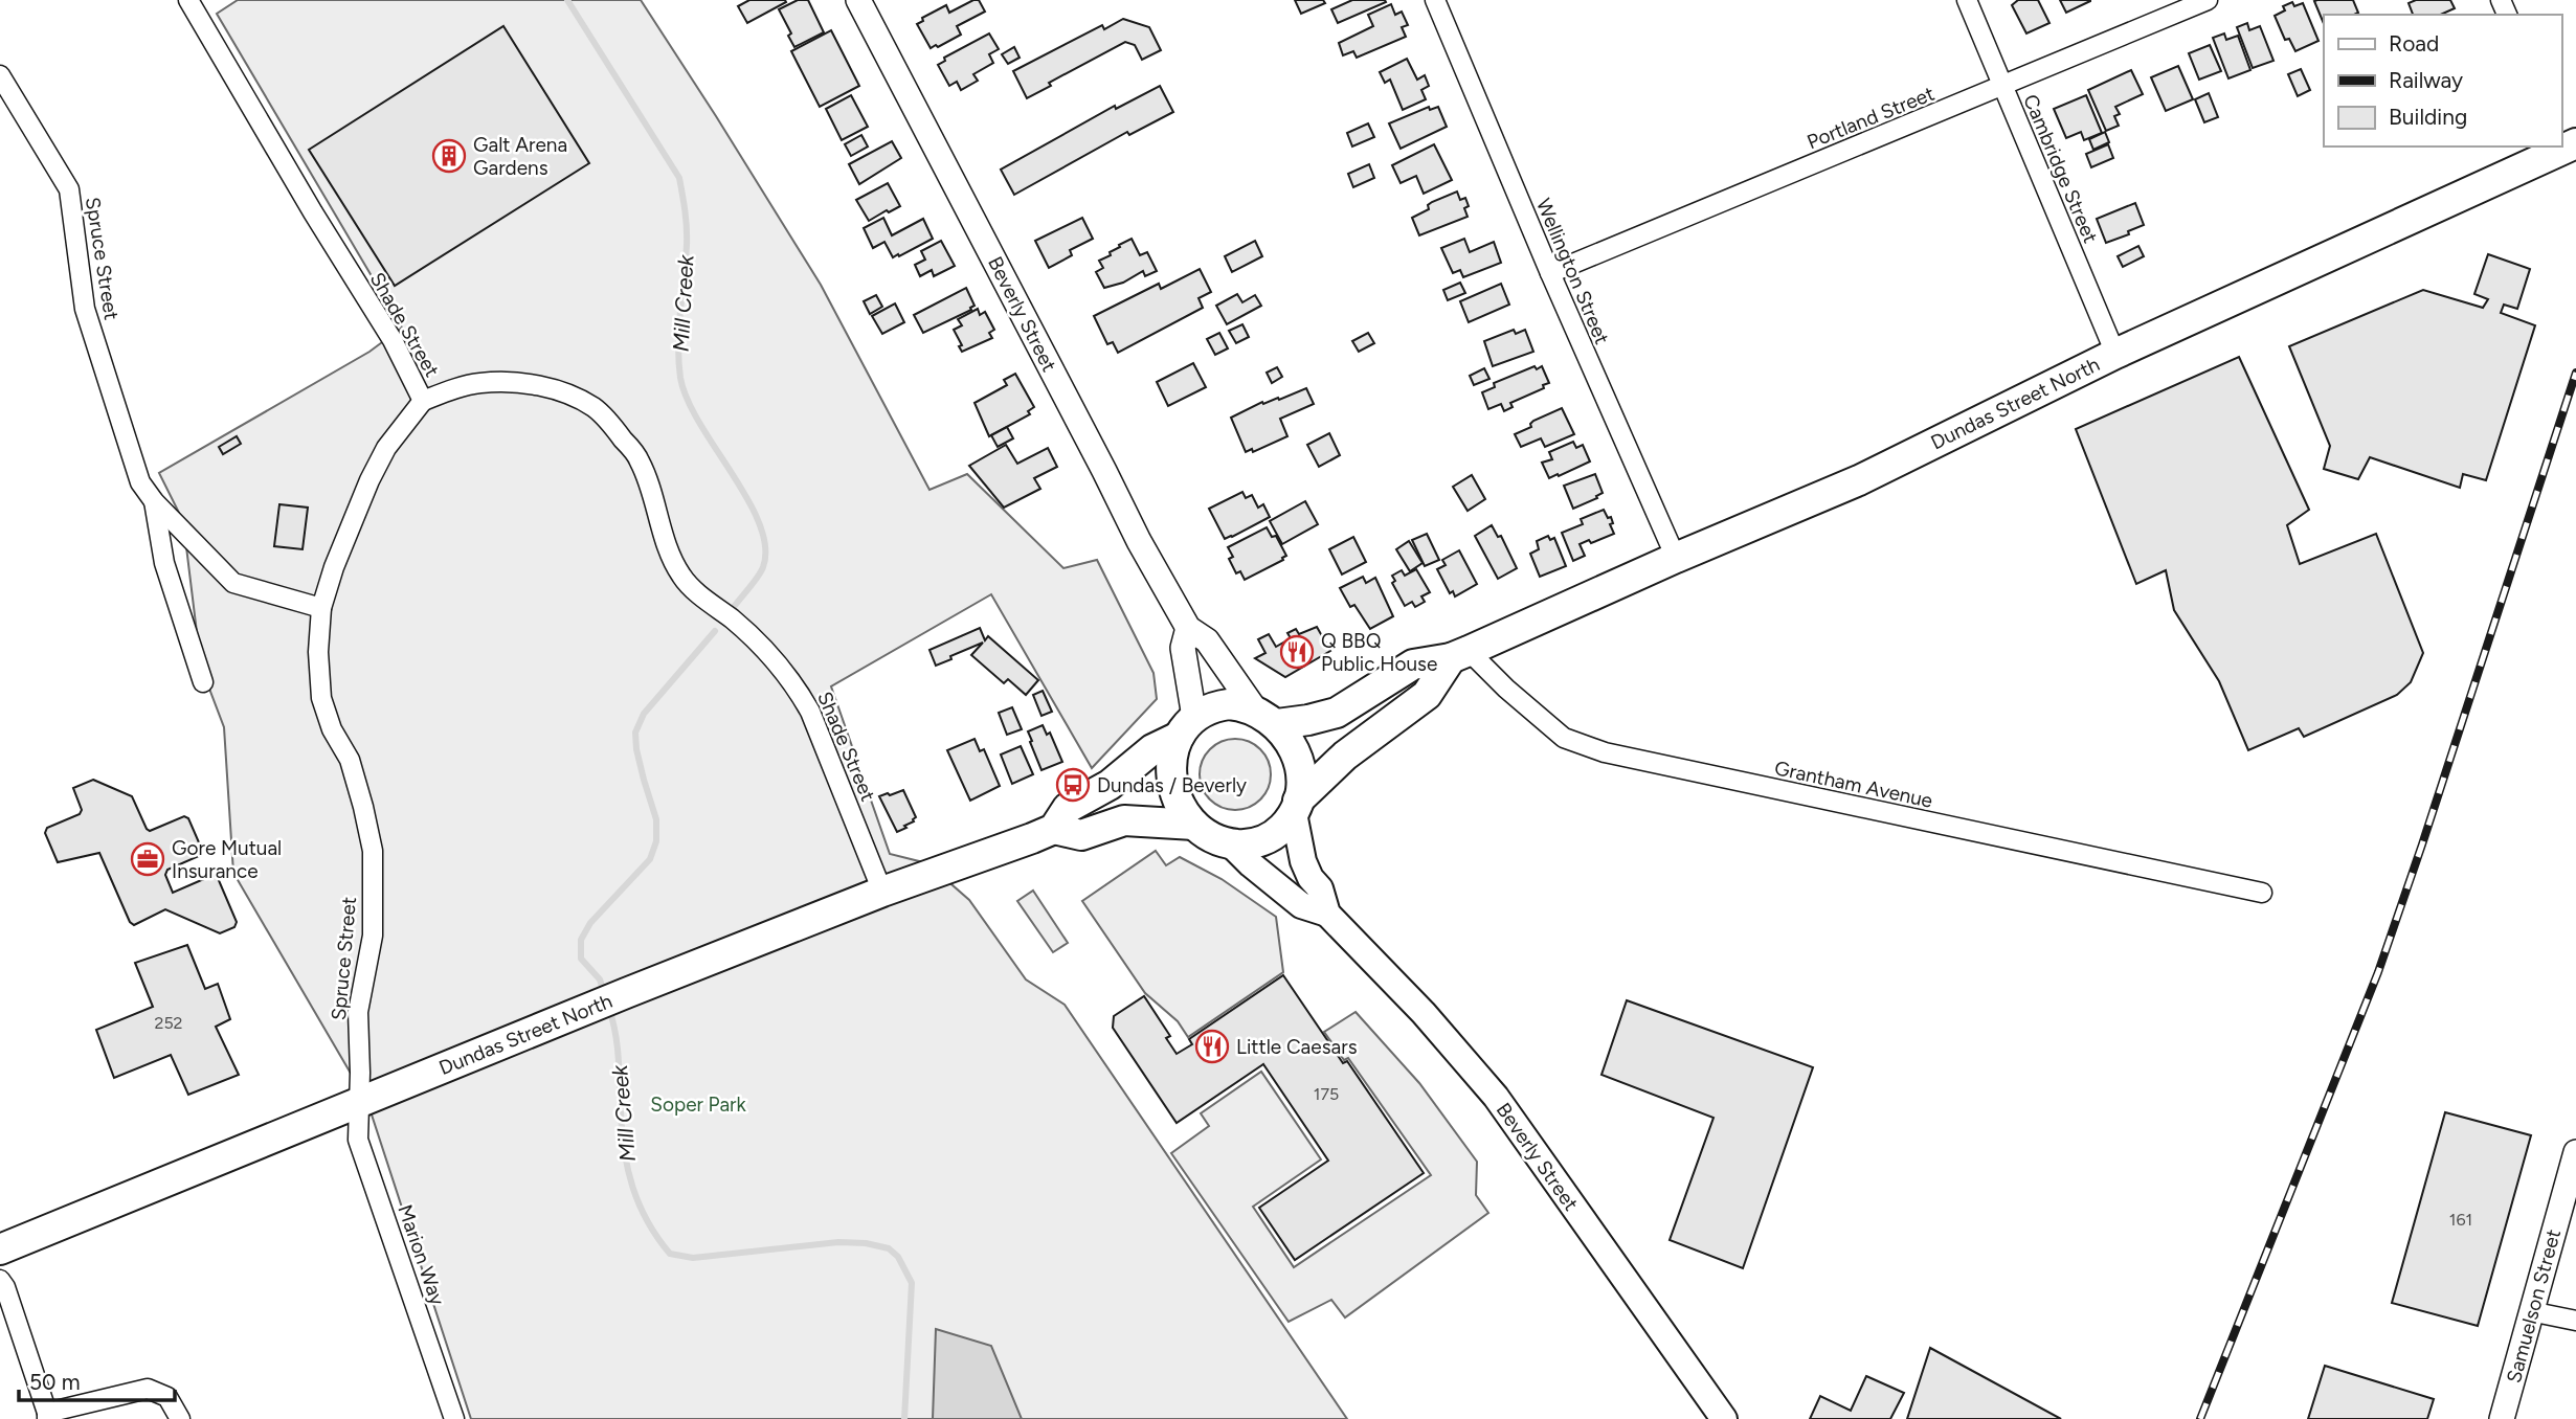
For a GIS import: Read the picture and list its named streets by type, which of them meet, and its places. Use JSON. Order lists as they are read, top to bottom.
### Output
{
  "streets": {
    "main road": ["Beverly Street", "Dundas Street North"],
    "street": [
      "Portland Street",
      "Cambridge Street",
      "Spruce Street",
      "Wellington Street",
      "Shade Street",
      "Grantham Avenue",
      "Marion Way",
      "Samuelson Street"
    ]
  },
  "crossings": [
    ["Portland Street", "Cambridge Street"],
    ["Portland Street", "Wellington Street"],
    ["Cambridge Street", "Dundas Street North"],
    ["Spruce Street", "Shade Street"],
    ["Spruce Street", "Dundas Street North"],
    ["Spruce Street", "Marion Way"],
    ["Wellington Street", "Dundas Street North"],
    ["Beverly Street", "Dundas Street North"],
    ["Shade Street", "Dundas Street North"],
    ["Dundas Street North", "Grantham Avenue"],
    ["Dundas Street North", "Marion Way"]
  ],
  "water": ["Mill Creek"],
  "parks": ["Soper Park"],
  "places": {
    "building": ["Galt Arena Gardens"],
    "restaurant": ["Q BBQ Public House", "Little Caesars"],
    "bus stop": ["Dundas / Beverly"],
    "office": ["Gore Mutual Insurance"]
  },
  "house_numbers": ["252", "175", "161"],
  "legend": ["Road", "Railway", "Building"],
  "scale_bar": "50 m"
}
